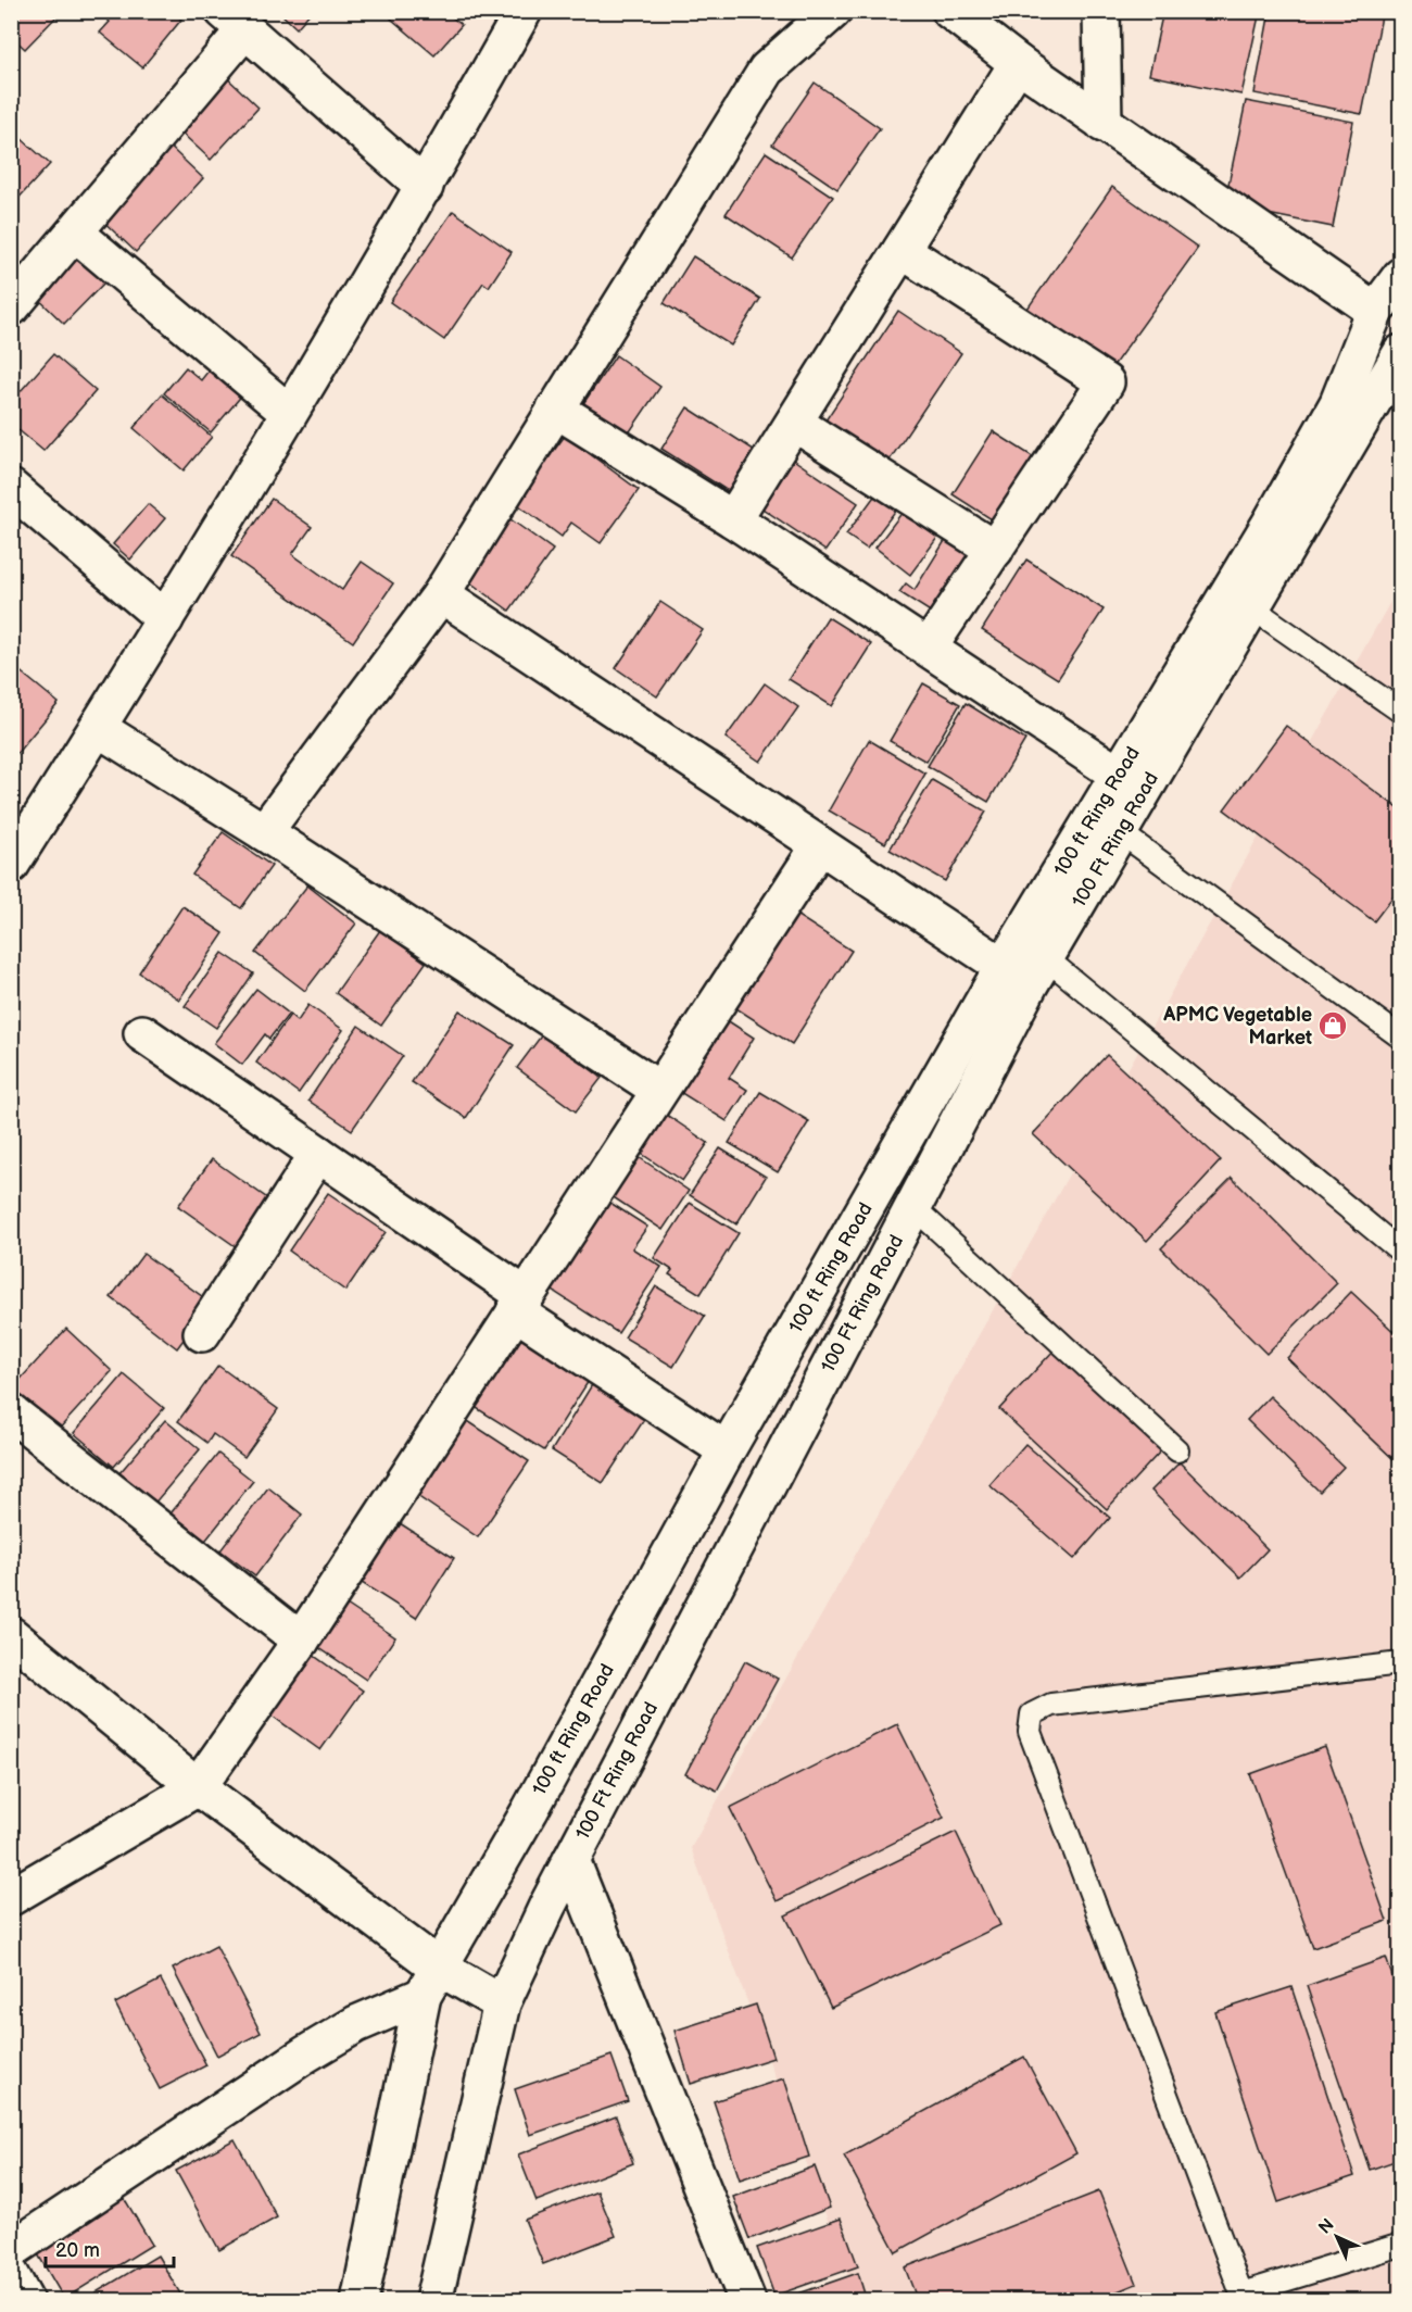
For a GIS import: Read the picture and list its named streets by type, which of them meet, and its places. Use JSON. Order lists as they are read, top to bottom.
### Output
{
  "streets": {
    "street": ["100 ft Ring Road", "100 Ft Ring Road"]
  },
  "crossings": [
    ["100 ft Ring Road", "100 Ft Ring Road"]
  ],
  "places": {
    "shop": ["APMC Vegetable Market"]
  },
  "scale_bar": "20 m",
  "north": "top left"
}
